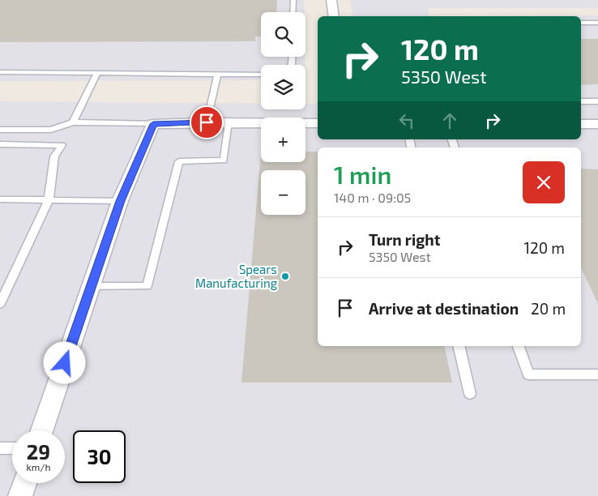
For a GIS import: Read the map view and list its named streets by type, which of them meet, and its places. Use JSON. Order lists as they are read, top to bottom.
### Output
{
  "places": ["Spears Manufacturing"],
  "page": {
    "map_buttons": ["+", "−"],
    "turn": ["120 m", "5350 West"],
    "heading": ["1 min", "140 m · 09:05"],
    "list": [
      {
        "name": "Turn right",
        "note": "5350 West",
        "value": "120 m"
      },
      {
        "name": "Arrive at destination",
        "value": "20 m"
      }
    ],
    "speed": "29 km/h",
    "limit": "30"
  }
}
